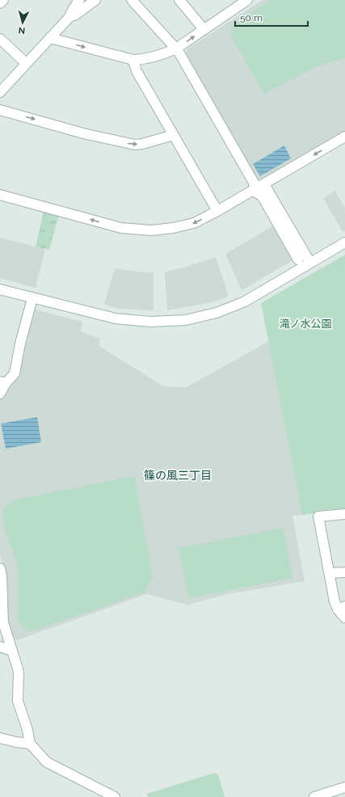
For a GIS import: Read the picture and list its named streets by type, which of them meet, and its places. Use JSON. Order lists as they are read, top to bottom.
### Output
{
  "districts": ["篠の風三丁目"],
  "parks": ["滝ノ水公園"],
  "scale_bar": "50 m",
  "north": "bottom"
}
